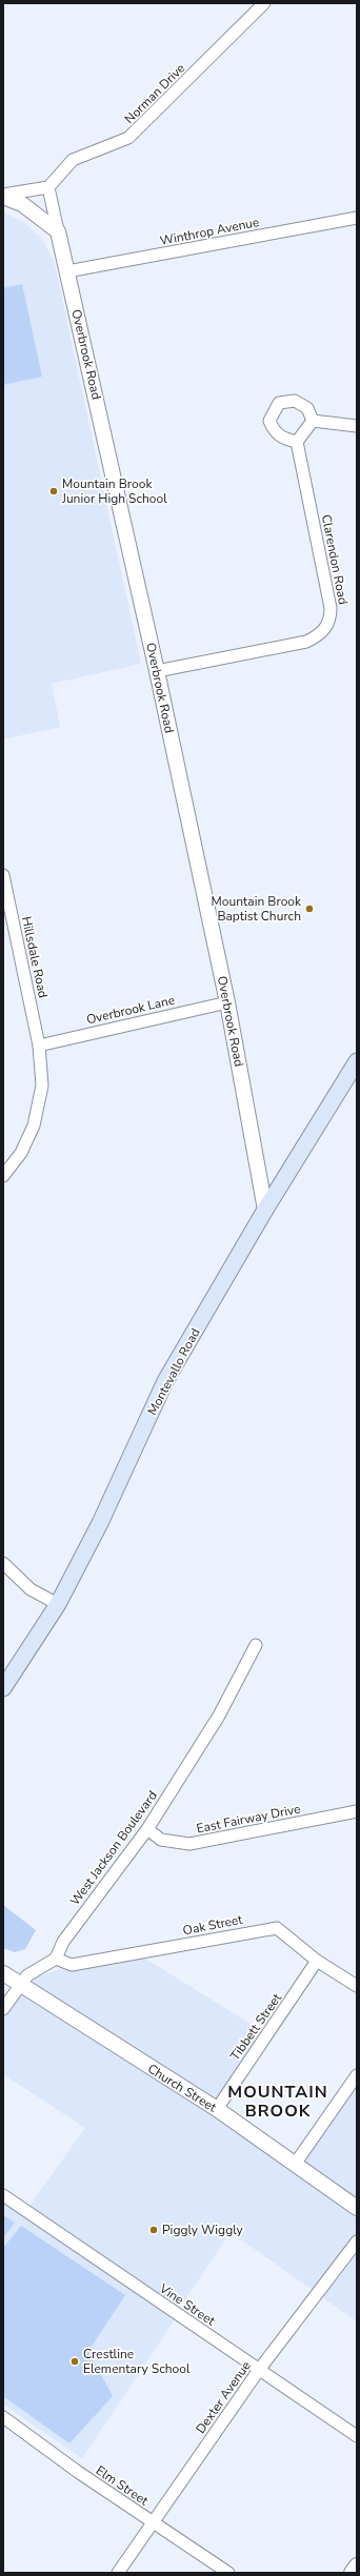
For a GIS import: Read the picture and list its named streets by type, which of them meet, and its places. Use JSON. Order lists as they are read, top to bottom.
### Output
{
  "streets": {
    "main road": ["Montevallo Road"],
    "street": [
      "Norman Drive",
      "Winthrop Avenue",
      "Overbrook Road",
      "Clarendon Road",
      "Hillsdale Road",
      "Overbrook Lane",
      "East Fairway Drive",
      "West Jackson Boulevard",
      "Oak Street",
      "Tibbett Street",
      "Church Street",
      "Vine Street",
      "Dexter Avenue",
      "Elm Street"
    ]
  },
  "crossings": [
    ["Winthrop Avenue", "Overbrook Road"],
    ["Overbrook Road", "Clarendon Road"],
    ["Overbrook Road", "Overbrook Lane"],
    ["Overbrook Road", "Montevallo Road"],
    ["Hillsdale Road", "Overbrook Lane"],
    ["East Fairway Drive", "West Jackson Boulevard"],
    ["West Jackson Boulevard", "Oak Street"],
    ["Oak Street", "Tibbett Street"],
    ["Tibbett Street", "Church Street"],
    ["Vine Street", "Dexter Avenue"],
    ["Dexter Avenue", "Elm Street"]
  ],
  "districts": ["MOUNTAIN BROOK"],
  "places": [
    "Mountain Brook Junior High School",
    "Mountain Brook Baptist Church",
    "Piggly Wiggly",
    "Crestline Elementary School"
  ]
}
